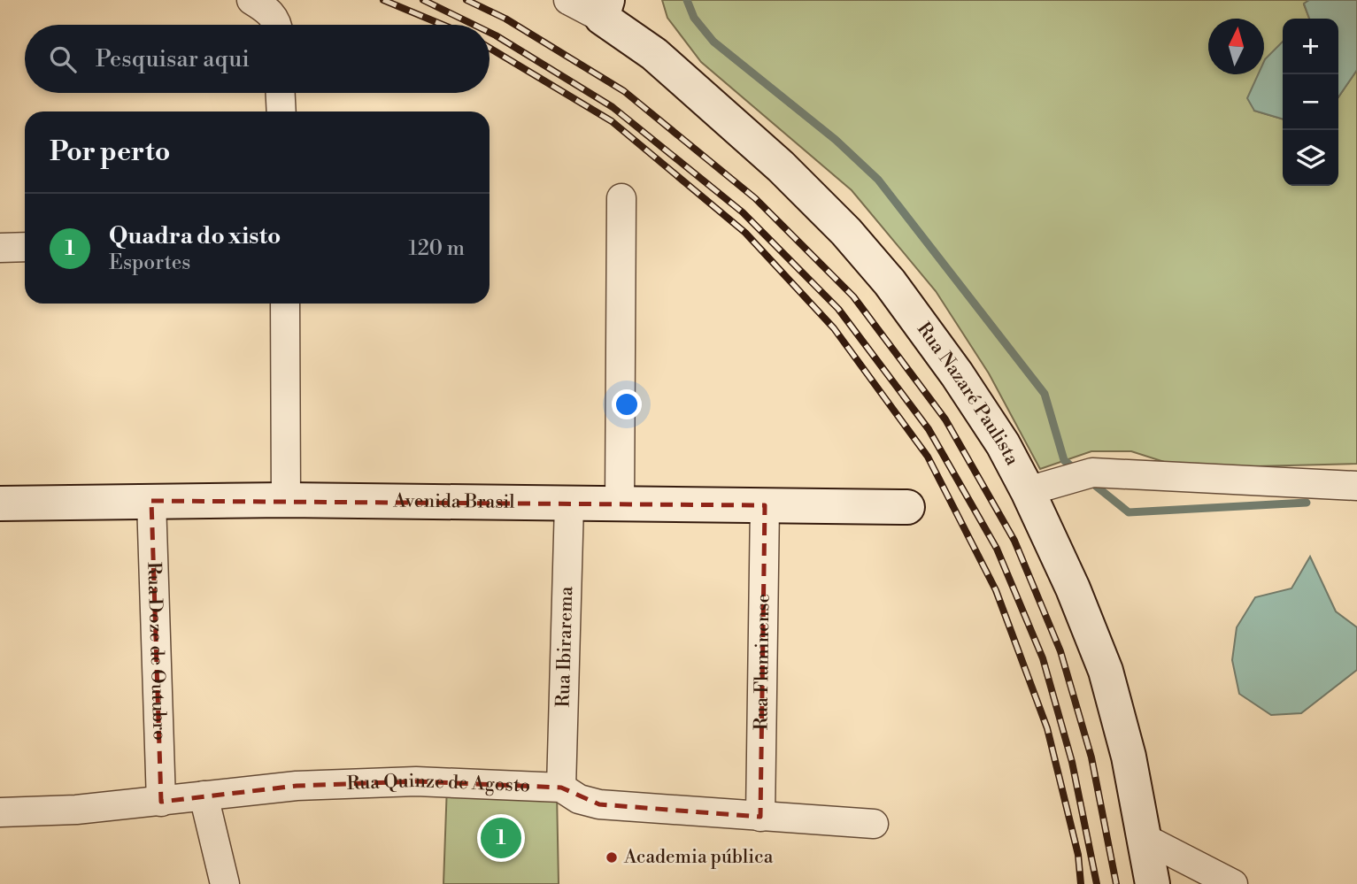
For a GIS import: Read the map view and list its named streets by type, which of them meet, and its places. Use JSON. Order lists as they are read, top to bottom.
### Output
{
  "streets": {
    "main road": ["Rua Nazaré Paulista", "Avenida Brasil"],
    "street": [
      "Rua Ibirarema",
      "Rua Doze de Outubro",
      "Rua Fluminense",
      "Rua Quinze de Agosto"
    ]
  },
  "crossings": [
    ["Avenida Brasil", "Rua Ibirarema"],
    ["Avenida Brasil", "Rua Doze de Outubro"],
    ["Avenida Brasil", "Rua Fluminense"],
    ["Rua Ibirarema", "Rua Quinze de Agosto"],
    ["Rua Doze de Outubro", "Rua Quinze de Agosto"],
    ["Rua Fluminense", "Rua Quinze de Agosto"]
  ],
  "places": ["Academia pública"],
  "north": "top",
  "page": {
    "map_buttons": ["+", "−"],
    "search": "Pesquisar aqui",
    "heading": "Por perto",
    "list": [
      {
        "mark": "1",
        "name": "Quadra do xisto",
        "note": "Esportes",
        "value": "120 m"
      }
    ],
    "pins": "1"
  }
}
